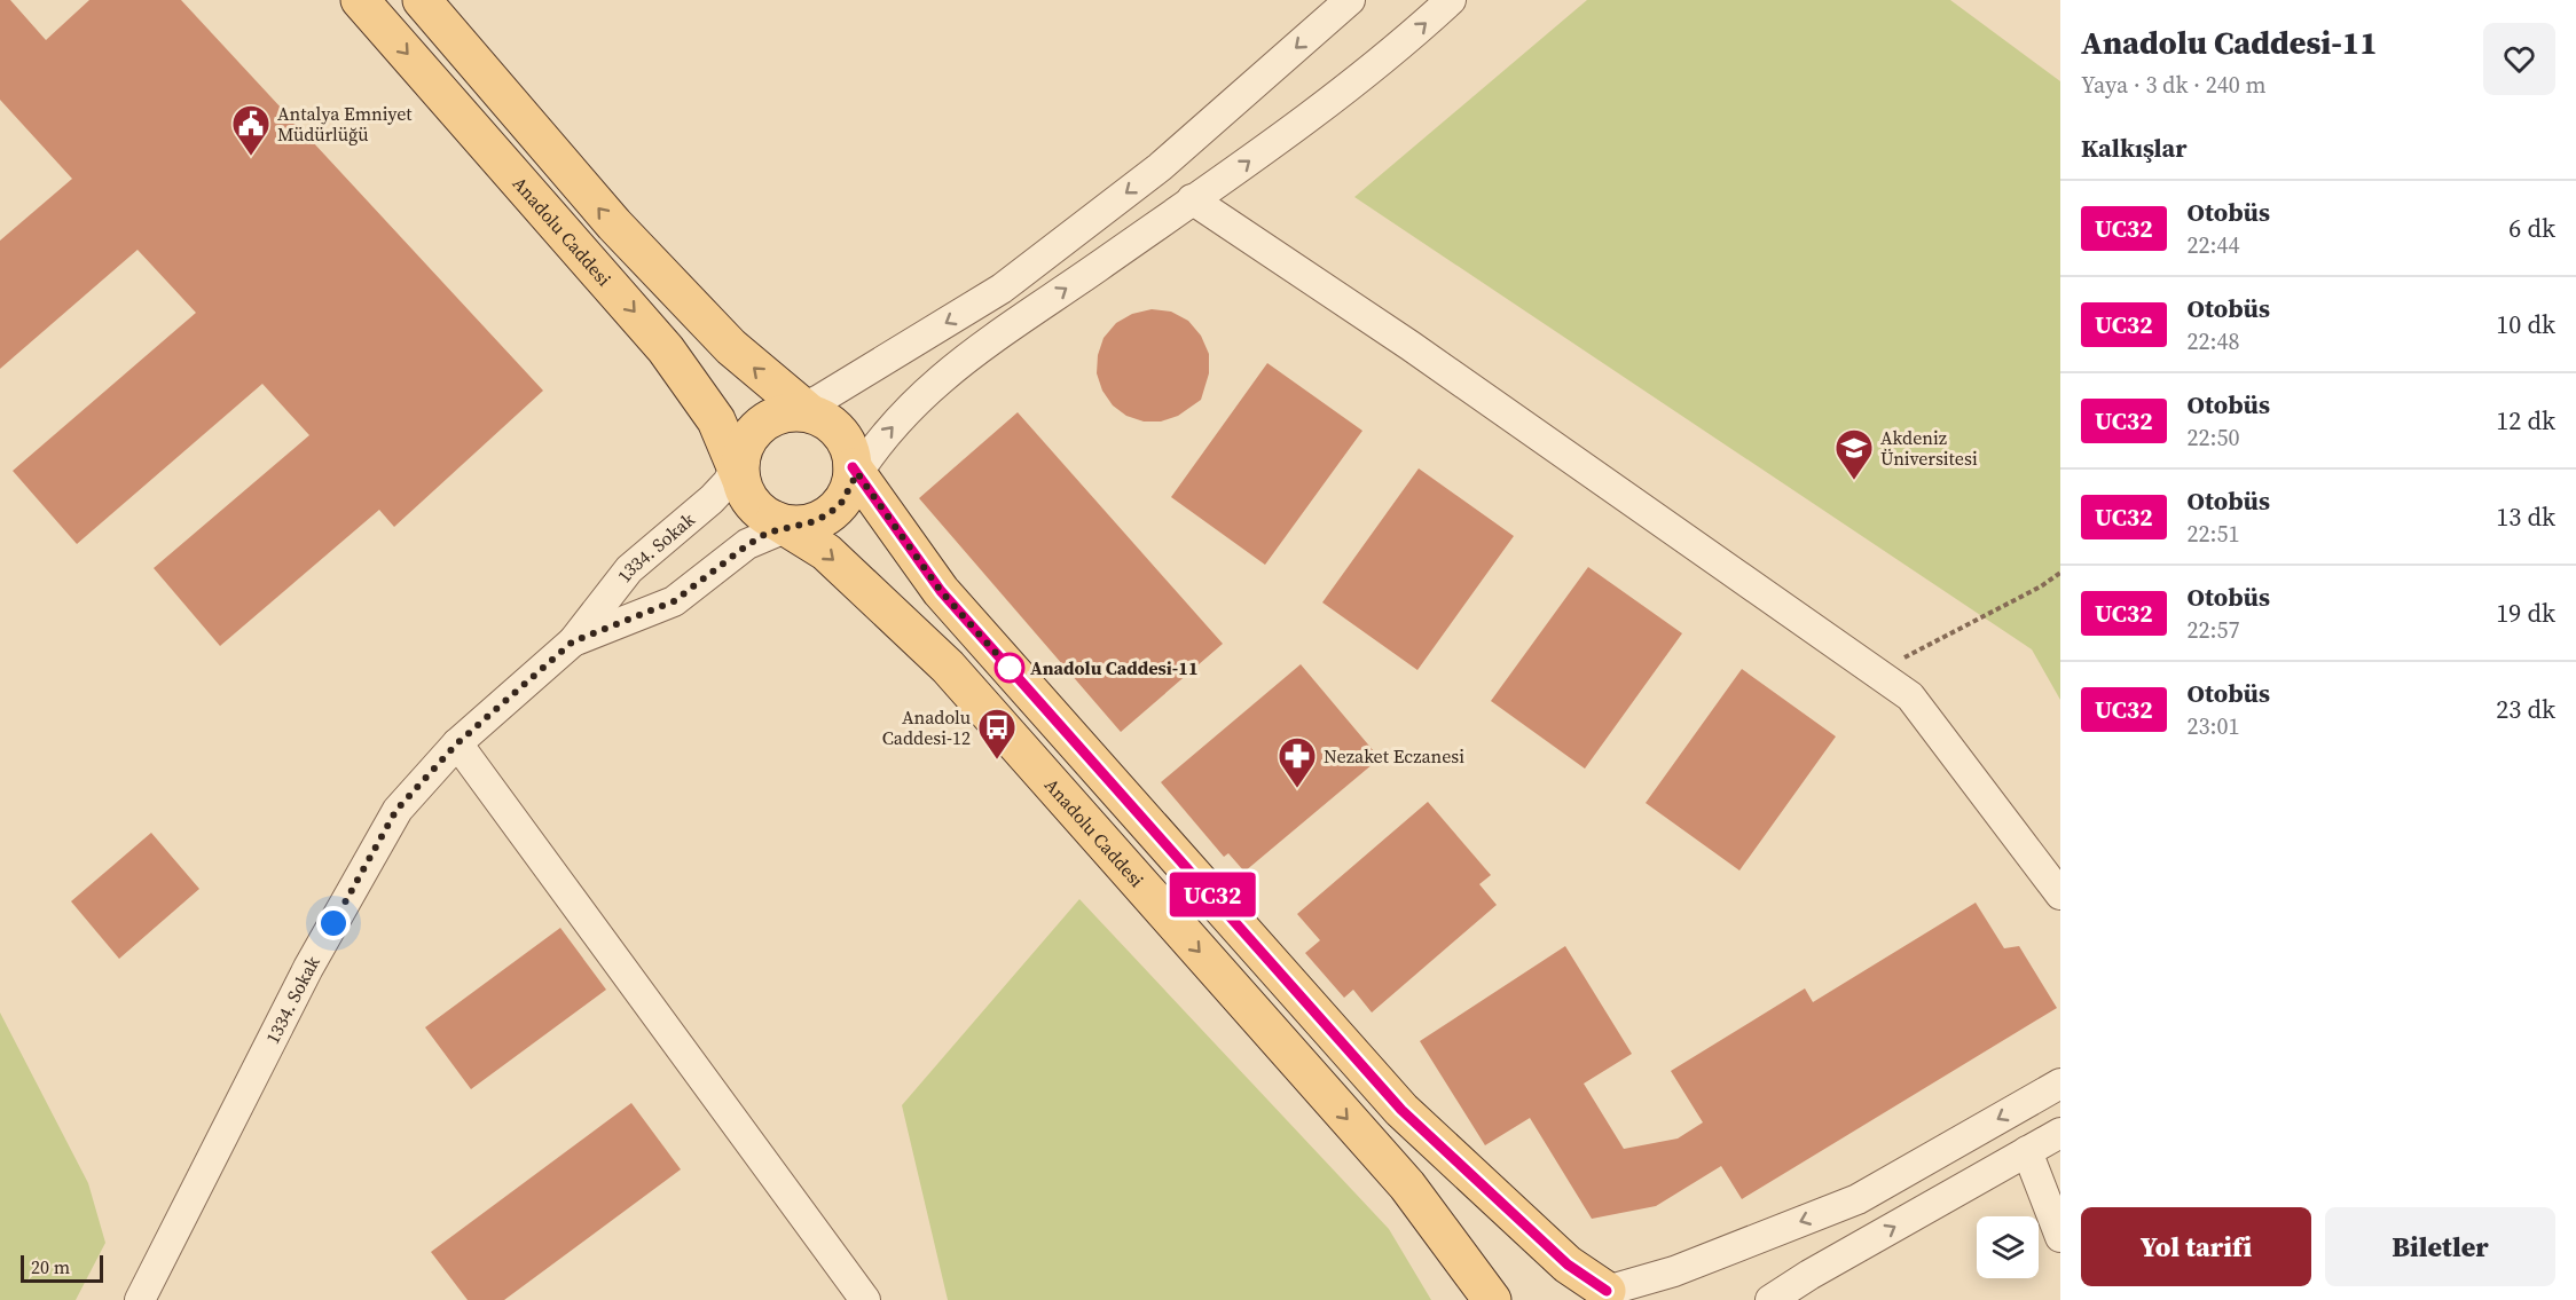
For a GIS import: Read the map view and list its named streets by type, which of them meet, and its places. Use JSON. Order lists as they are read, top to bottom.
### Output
{
  "streets": {
    "main road": ["Anadolu Caddesi"],
    "street": ["1334. Sokak"]
  },
  "crossings": [
    ["Anadolu Caddesi", "1334. Sokak"]
  ],
  "places": {
    "public building": ["Antalya Emniyet Müdürlüğü"],
    "school or university": ["Akdeniz Üniversitesi"],
    "other": ["Anadolu Caddesi-11"],
    "bus stop": ["Anadolu Caddesi-12"],
    "pharmacy": ["Nezaket Eczanesi"]
  },
  "lines": ["bus line UC32"],
  "scale_bar": "20 m",
  "page": {
    "on_map": "UC32",
    "heading": [
      ["Anadolu Caddesi-11", "Yaya · 3 dk · 240 m"],
      "Kalkışlar"
    ],
    "list": [
      {
        "mark": "UC32",
        "name": "Otobüs",
        "note": "22:44",
        "value": "6 dk"
      },
      {
        "mark": "UC32",
        "name": "Otobüs",
        "note": "22:48",
        "value": "10 dk"
      },
      {
        "mark": "UC32",
        "name": "Otobüs",
        "note": "22:50",
        "value": "12 dk"
      },
      {
        "mark": "UC32",
        "name": "Otobüs",
        "note": "22:51",
        "value": "13 dk"
      },
      {
        "mark": "UC32",
        "name": "Otobüs",
        "note": "22:57",
        "value": "19 dk"
      },
      {
        "mark": "UC32",
        "name": "Otobüs",
        "note": "23:01",
        "value": "23 dk"
      }
    ],
    "buttons": ["Yol tarifi", "Biletler"],
    "scale": "20 m"
  }
}
